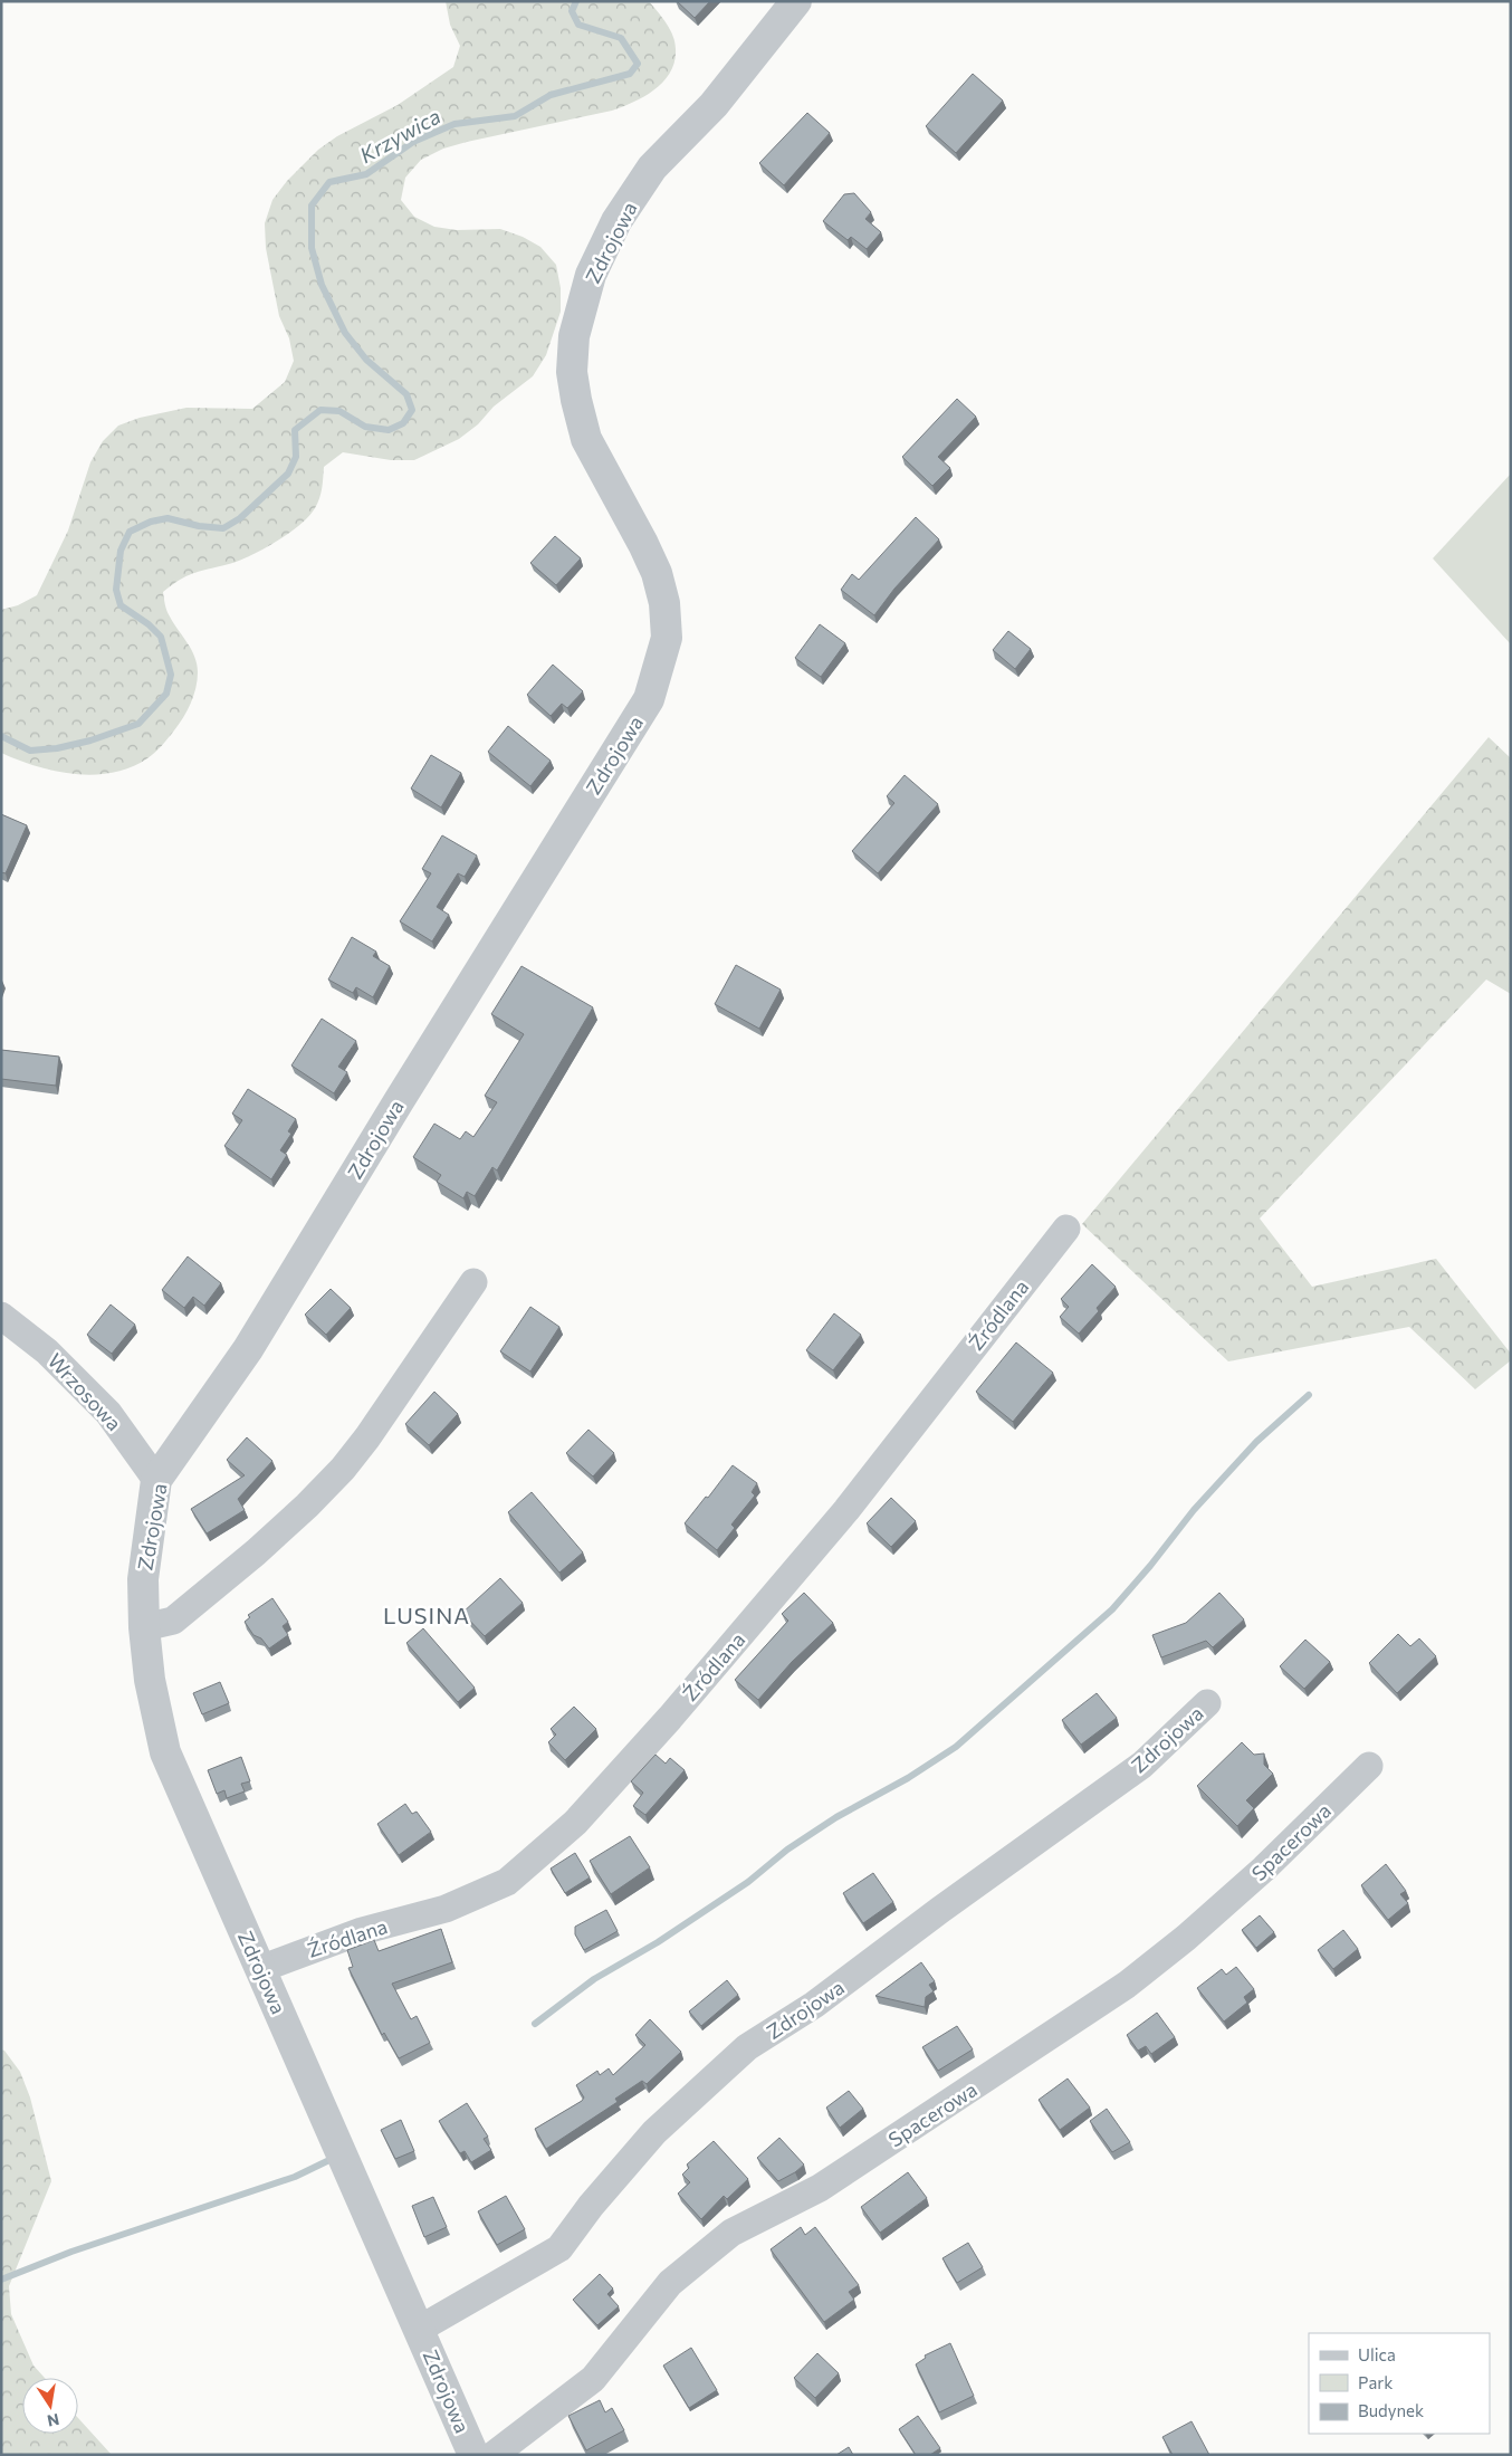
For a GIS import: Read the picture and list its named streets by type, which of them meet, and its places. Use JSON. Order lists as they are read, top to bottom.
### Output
{
  "streets": {
    "street": [
      "Zdrojowa",
      "Źródlana",
      "Wrzosowa",
      "Spacerowa"
    ]
  },
  "crossings": [
    ["Zdrojowa", "Źródlana"],
    ["Zdrojowa", "Wrzosowa"]
  ],
  "districts": ["LUSINA"],
  "water": ["Krzywica"],
  "legend": ["Ulica", "Park", "Budynek"],
  "north": "bottom"
}
